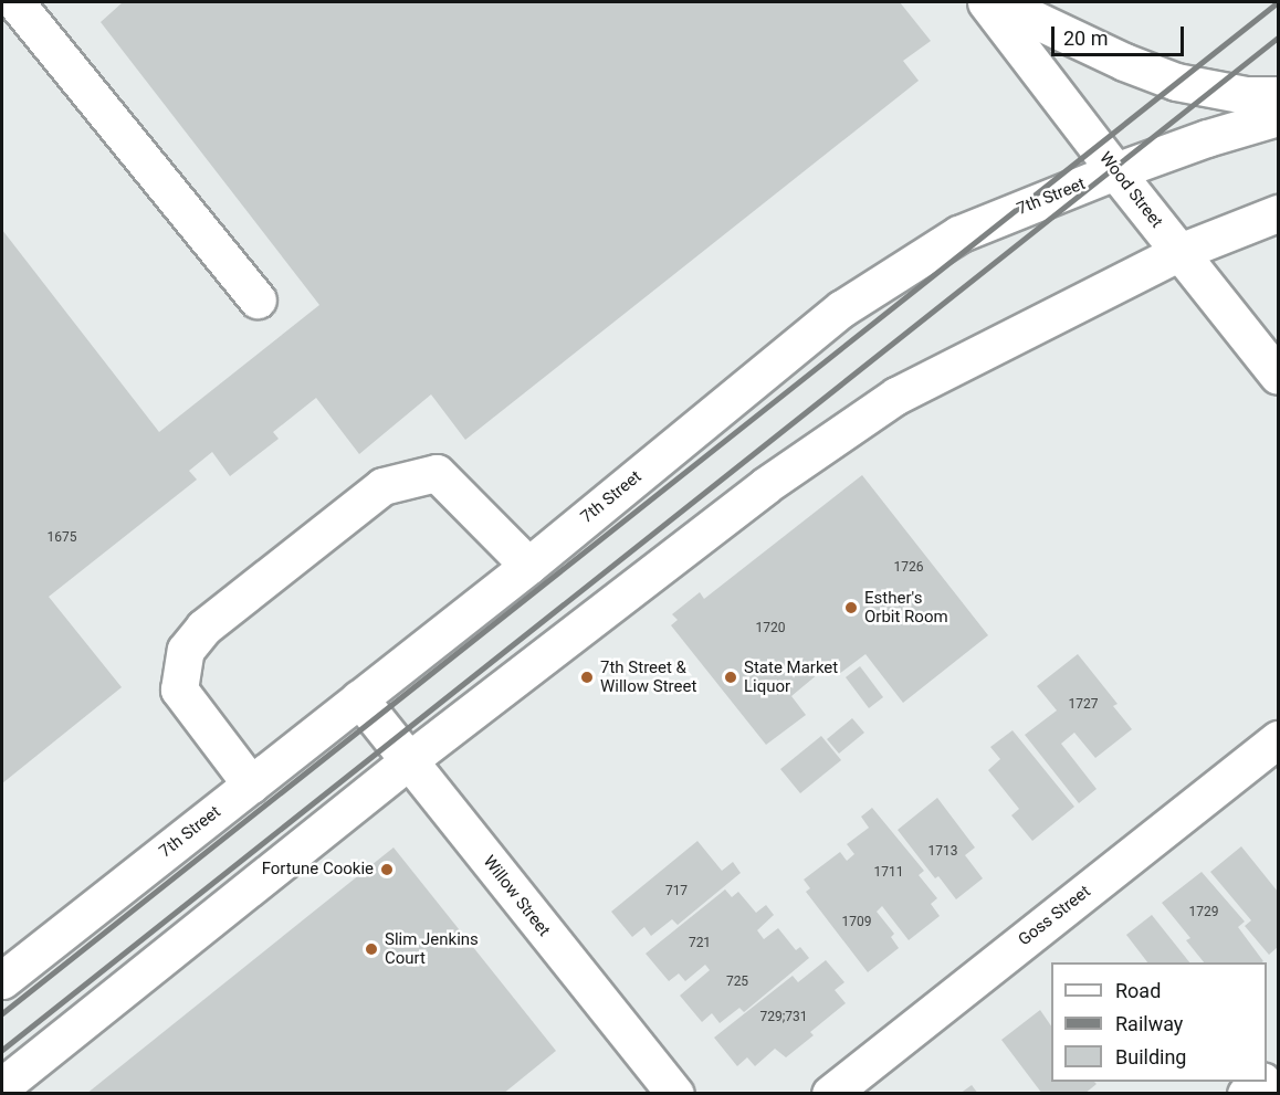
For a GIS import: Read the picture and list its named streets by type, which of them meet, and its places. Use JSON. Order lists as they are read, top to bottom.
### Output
{
  "streets": {
    "main road": [
      "Wood Street",
      "7th Street",
      "Willow Street",
      "Goss Street"
    ]
  },
  "crossings": [
    ["Wood Street", "7th Street"],
    ["7th Street", "Willow Street"]
  ],
  "places": [
    "Esther's Orbit Room",
    "7th Street & Willow Street",
    "State Market Liquor",
    "Fortune Cookie",
    "Slim Jenkins Court"
  ],
  "house_numbers": [
    "1675",
    "1726",
    "1720",
    "1727",
    "1713",
    "1711",
    "717",
    "1729",
    "1709",
    "721",
    "725",
    "729;731"
  ],
  "legend": ["Road", "Railway", "Building"],
  "scale_bar": "20 m"
}
